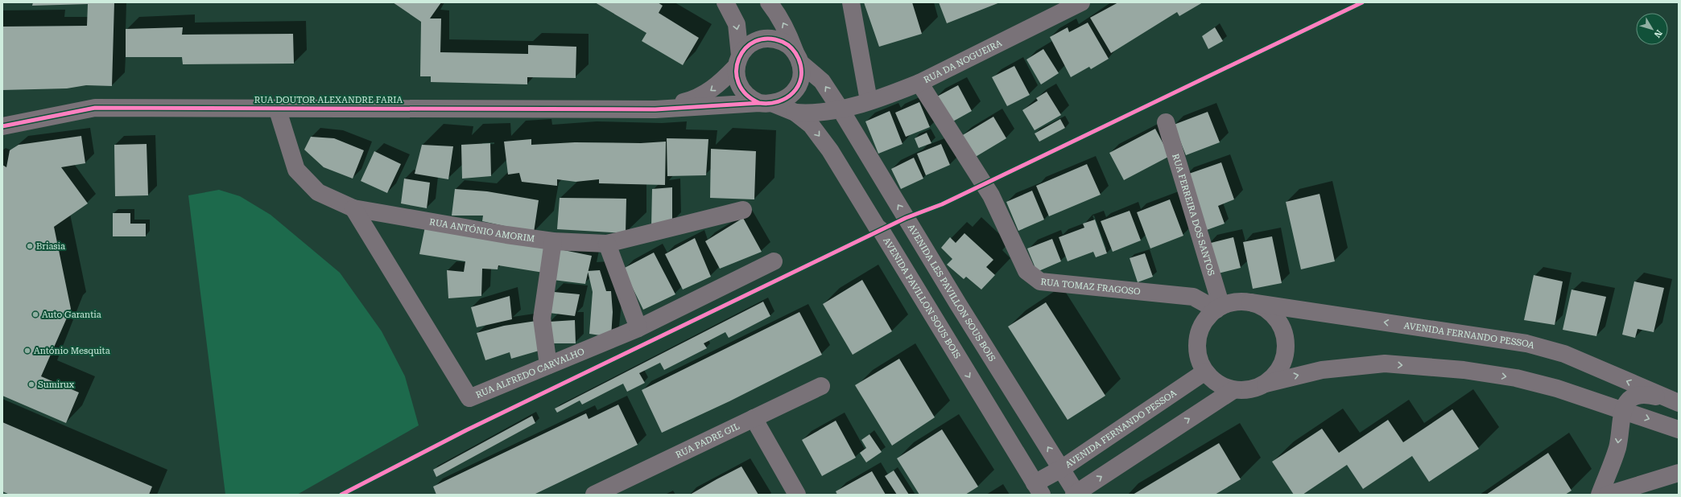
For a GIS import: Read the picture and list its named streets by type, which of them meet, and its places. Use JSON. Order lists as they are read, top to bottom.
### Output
{
  "streets": {
    "street": [
      "RUA DA NOGUEIRA",
      "RUA DOUTOR ALEXANDRE FARIA",
      "RUA FERREIRA DOS SANTOS",
      "RUA ANTÓNIO AMORIM",
      "RUA TOMAZ FRAGOSO",
      "AVENIDA LES PAVILLON SOUS BOIS",
      "AVENIDA PAVILLON SOUS BOIS",
      "AVENIDA FERNANDO PESSOA",
      "RUA ALFREDO CARVALHO",
      "RUA PADRE GIL"
    ]
  },
  "crossings": [
    ["RUA DA NOGUEIRA", "RUA TOMAZ FRAGOSO"],
    ["RUA DA NOGUEIRA", "AVENIDA LES PAVILLON SOUS BOIS"],
    ["RUA DA NOGUEIRA", "AVENIDA PAVILLON SOUS BOIS"],
    ["RUA DOUTOR ALEXANDRE FARIA", "RUA ANTÓNIO AMORIM"],
    ["RUA FERREIRA DOS SANTOS", "RUA TOMAZ FRAGOSO"],
    ["RUA FERREIRA DOS SANTOS", "AVENIDA FERNANDO PESSOA"],
    ["RUA ANTÓNIO AMORIM", "RUA ALFREDO CARVALHO"],
    ["RUA TOMAZ FRAGOSO", "AVENIDA FERNANDO PESSOA"],
    ["AVENIDA LES PAVILLON SOUS BOIS", "AVENIDA PAVILLON SOUS BOIS"],
    ["AVENIDA LES PAVILLON SOUS BOIS", "AVENIDA FERNANDO PESSOA"],
    ["AVENIDA PAVILLON SOUS BOIS", "AVENIDA FERNANDO PESSOA"]
  ],
  "one_way": ["AVENIDA LES PAVILLON SOUS BOIS", "AVENIDA PAVILLON SOUS BOIS"],
  "places": [
    "Briasia",
    "Auto Garantia",
    "António Mesquita",
    "Sumirux"
  ],
  "north": "bottom right"
}
